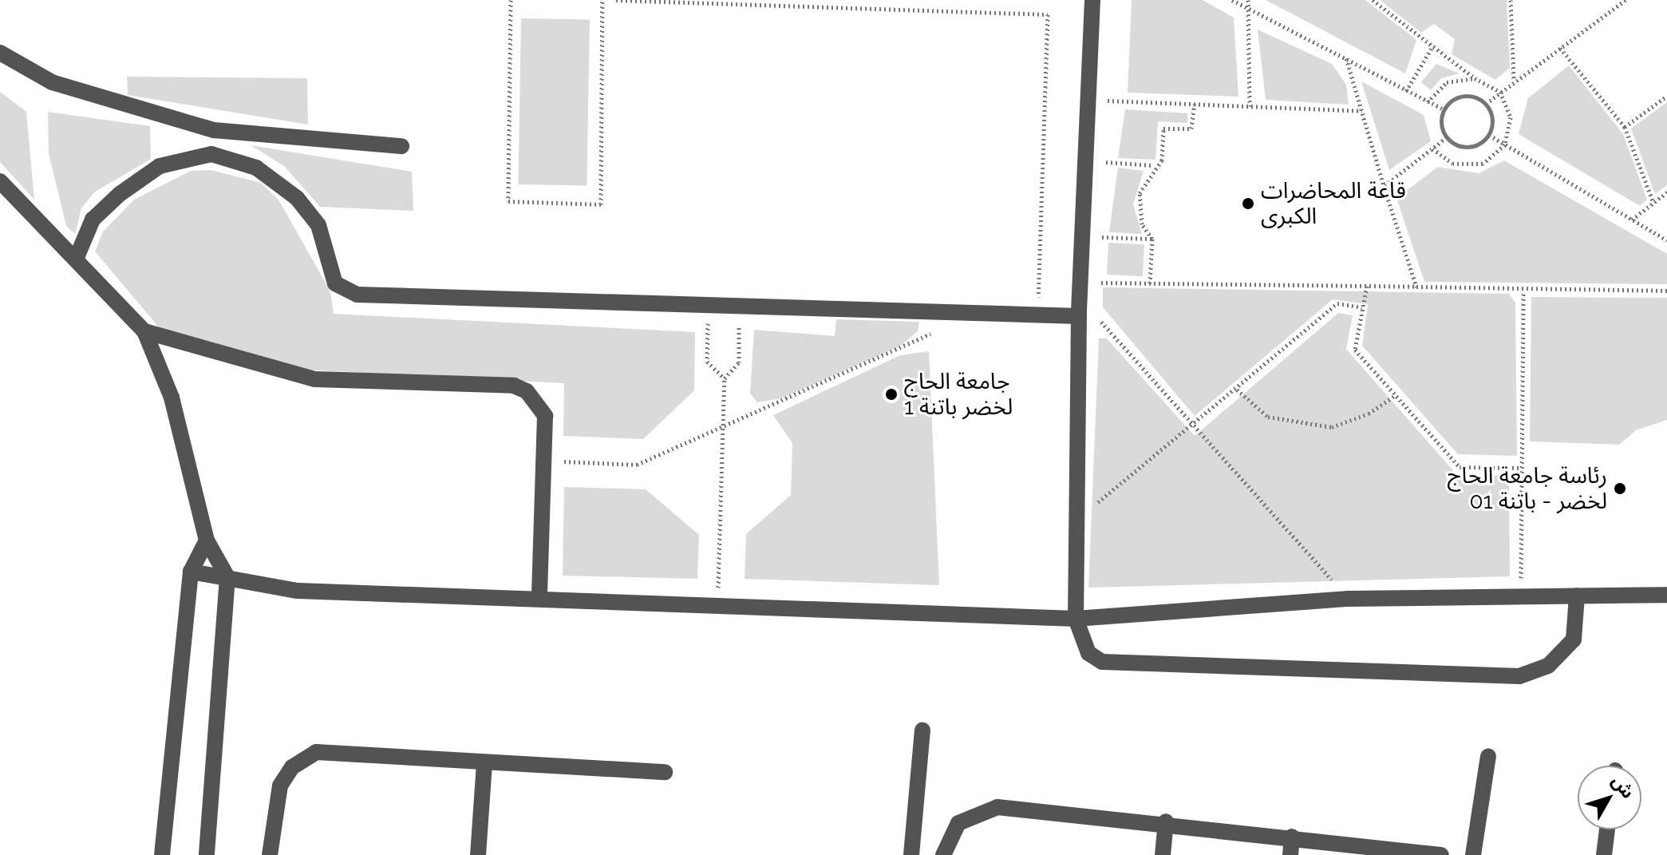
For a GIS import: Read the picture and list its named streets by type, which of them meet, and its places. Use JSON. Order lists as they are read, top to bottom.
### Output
{
  "places": ["قاعة المحاضرات الكبرى", "جامعة الحاج لخضر باتنة 1", "رئاسة جامعة الحاج لخضر - باتنة 01"],
  "north": "top right"
}
